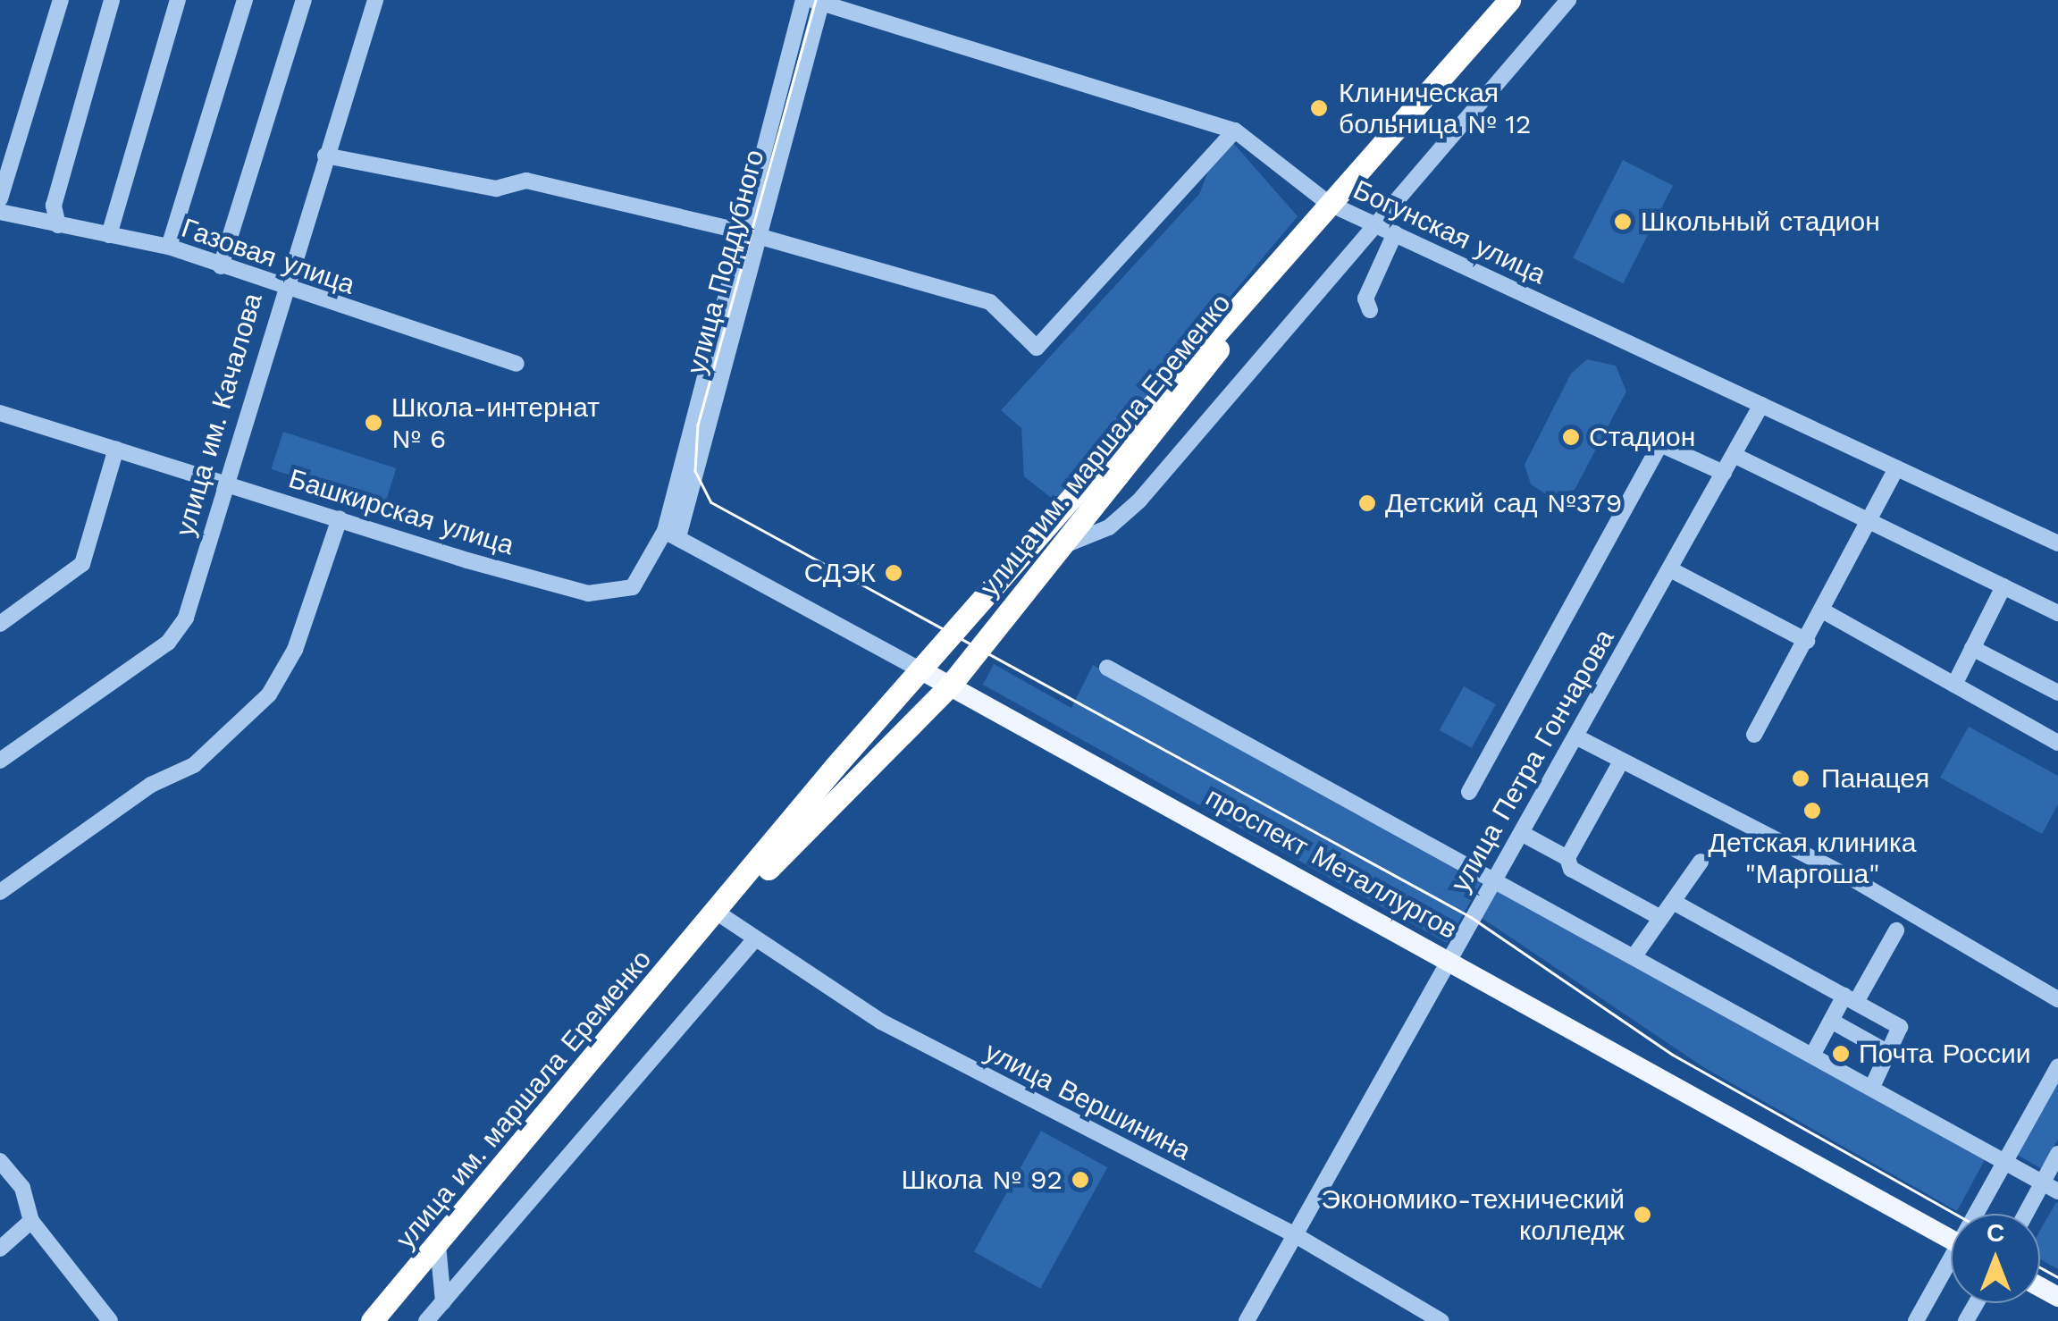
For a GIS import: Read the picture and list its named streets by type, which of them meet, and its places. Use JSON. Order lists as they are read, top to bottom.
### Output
{
  "streets": {
    "highway": ["улица им. маршала Еременко"],
    "main road": ["проспект Металлургов"],
    "street": [
      "Богунская улица",
      "Газовая улица",
      "улица Поддубного",
      "улица им. Качалова",
      "Башкирская улица",
      "улица Петра Гончарова",
      "улица Вершинина"
    ]
  },
  "crossings": [
    ["Богунская улица", "улица Поддубного"],
    ["Богунская улица", "улица им. маршала Еременко"],
    ["Богунская улица", "улица Петра Гончарова"],
    ["Газовая улица", "улица им. Качалова"],
    ["улица Поддубного", "Башкирская улица"],
    ["улица Поддубного", "проспект Металлургов"],
    ["улица им. Качалова", "Башкирская улица"],
    ["улица им. маршала Еременко", "проспект Металлургов"],
    ["улица им. маршала Еременко", "улица Вершинина"],
    ["Башкирская улица", "проспект Металлургов"],
    ["улица Петра Гончарова", "проспект Металлургов"],
    ["улица Петра Гончарова", "улица Вершинина"]
  ],
  "places": [
    "Клиническая больница № 12",
    "Школьный стадион",
    "Школа-интернат № 6",
    "Стадион",
    "Детский сад №379",
    "СДЭК",
    "Панацея",
    "Детская клиника \"Маргоша\"",
    "Почта России",
    "Школа № 92",
    "Экономико-технический колледж"
  ],
  "north": "top"
}
